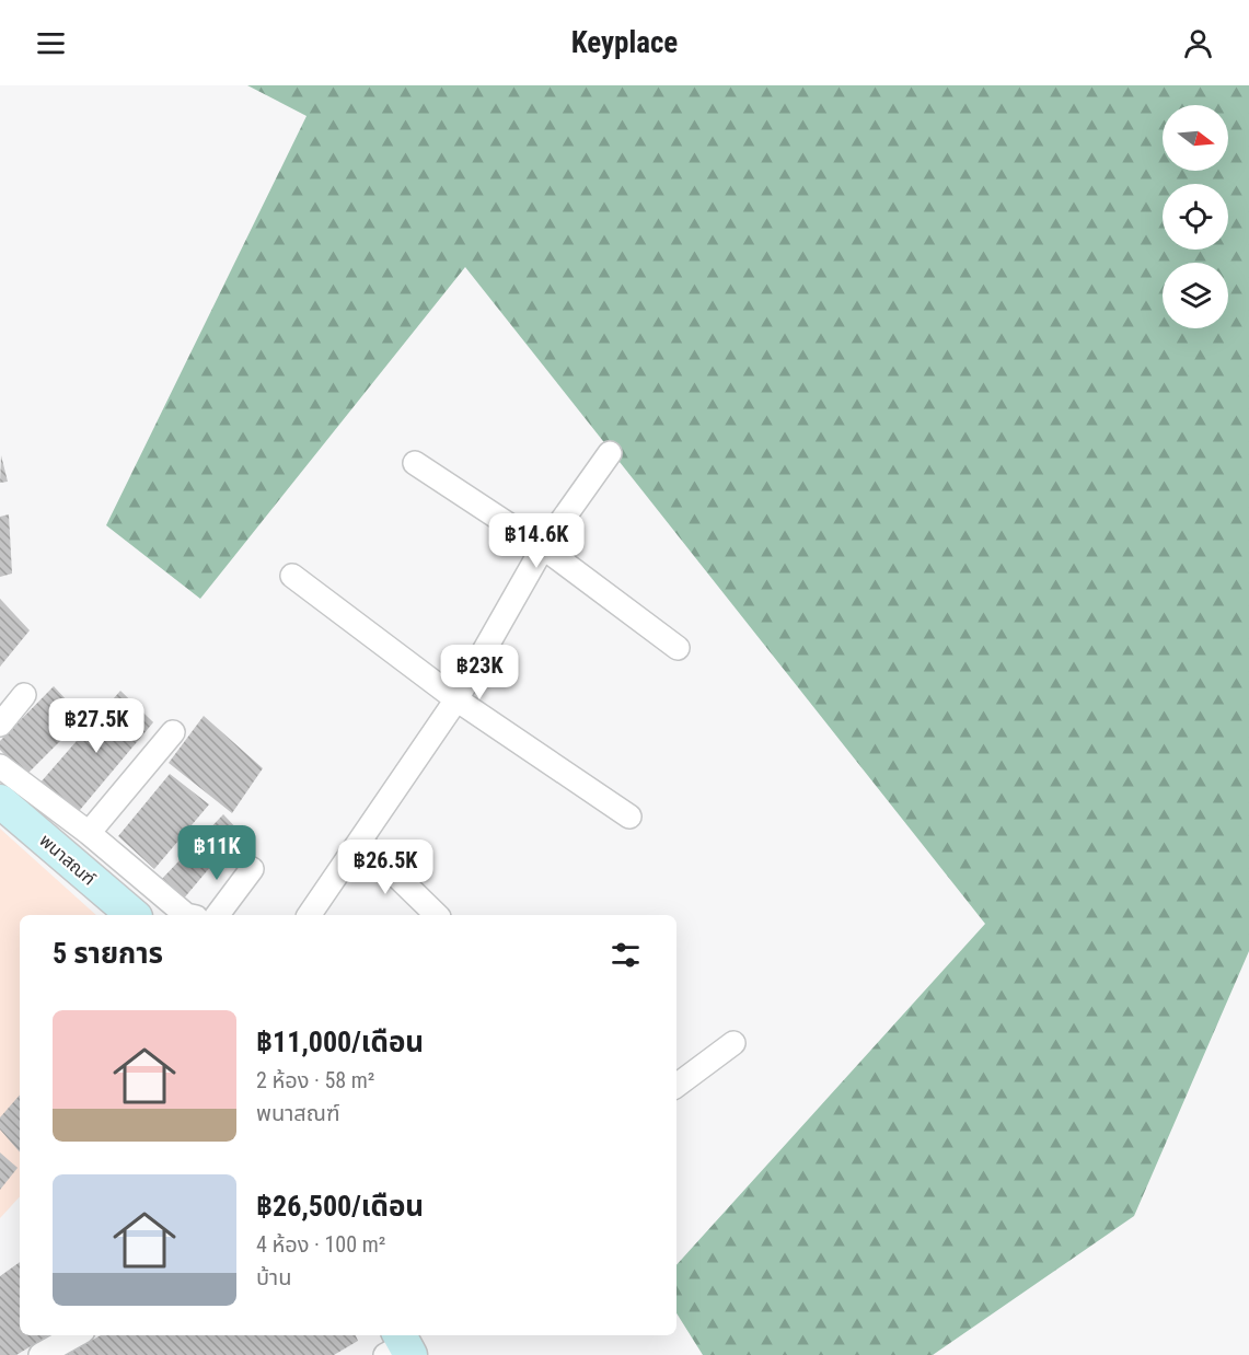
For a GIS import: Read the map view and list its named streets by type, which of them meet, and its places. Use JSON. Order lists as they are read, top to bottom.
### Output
{
  "streets": {
    "street": ["พนาสณฑ์"]
  },
  "north": "right",
  "page": {
    "header": "Keyplace",
    "price": [
      "฿14.6K",
      "฿23K",
      "฿27.5K",
      "฿11K",
      "฿26.5K"
    ],
    "heading": "5 รายการ",
    "list": [
      {
        "name": "฿11,000/เดือน",
        "note": "2 ห้อง · 58 m² · พนาสณฑ์"
      },
      {
        "name": "฿26,500/เดือน",
        "note": "4 ห้อง · 100 m² · บ้าน"
      }
    ]
  }
}
